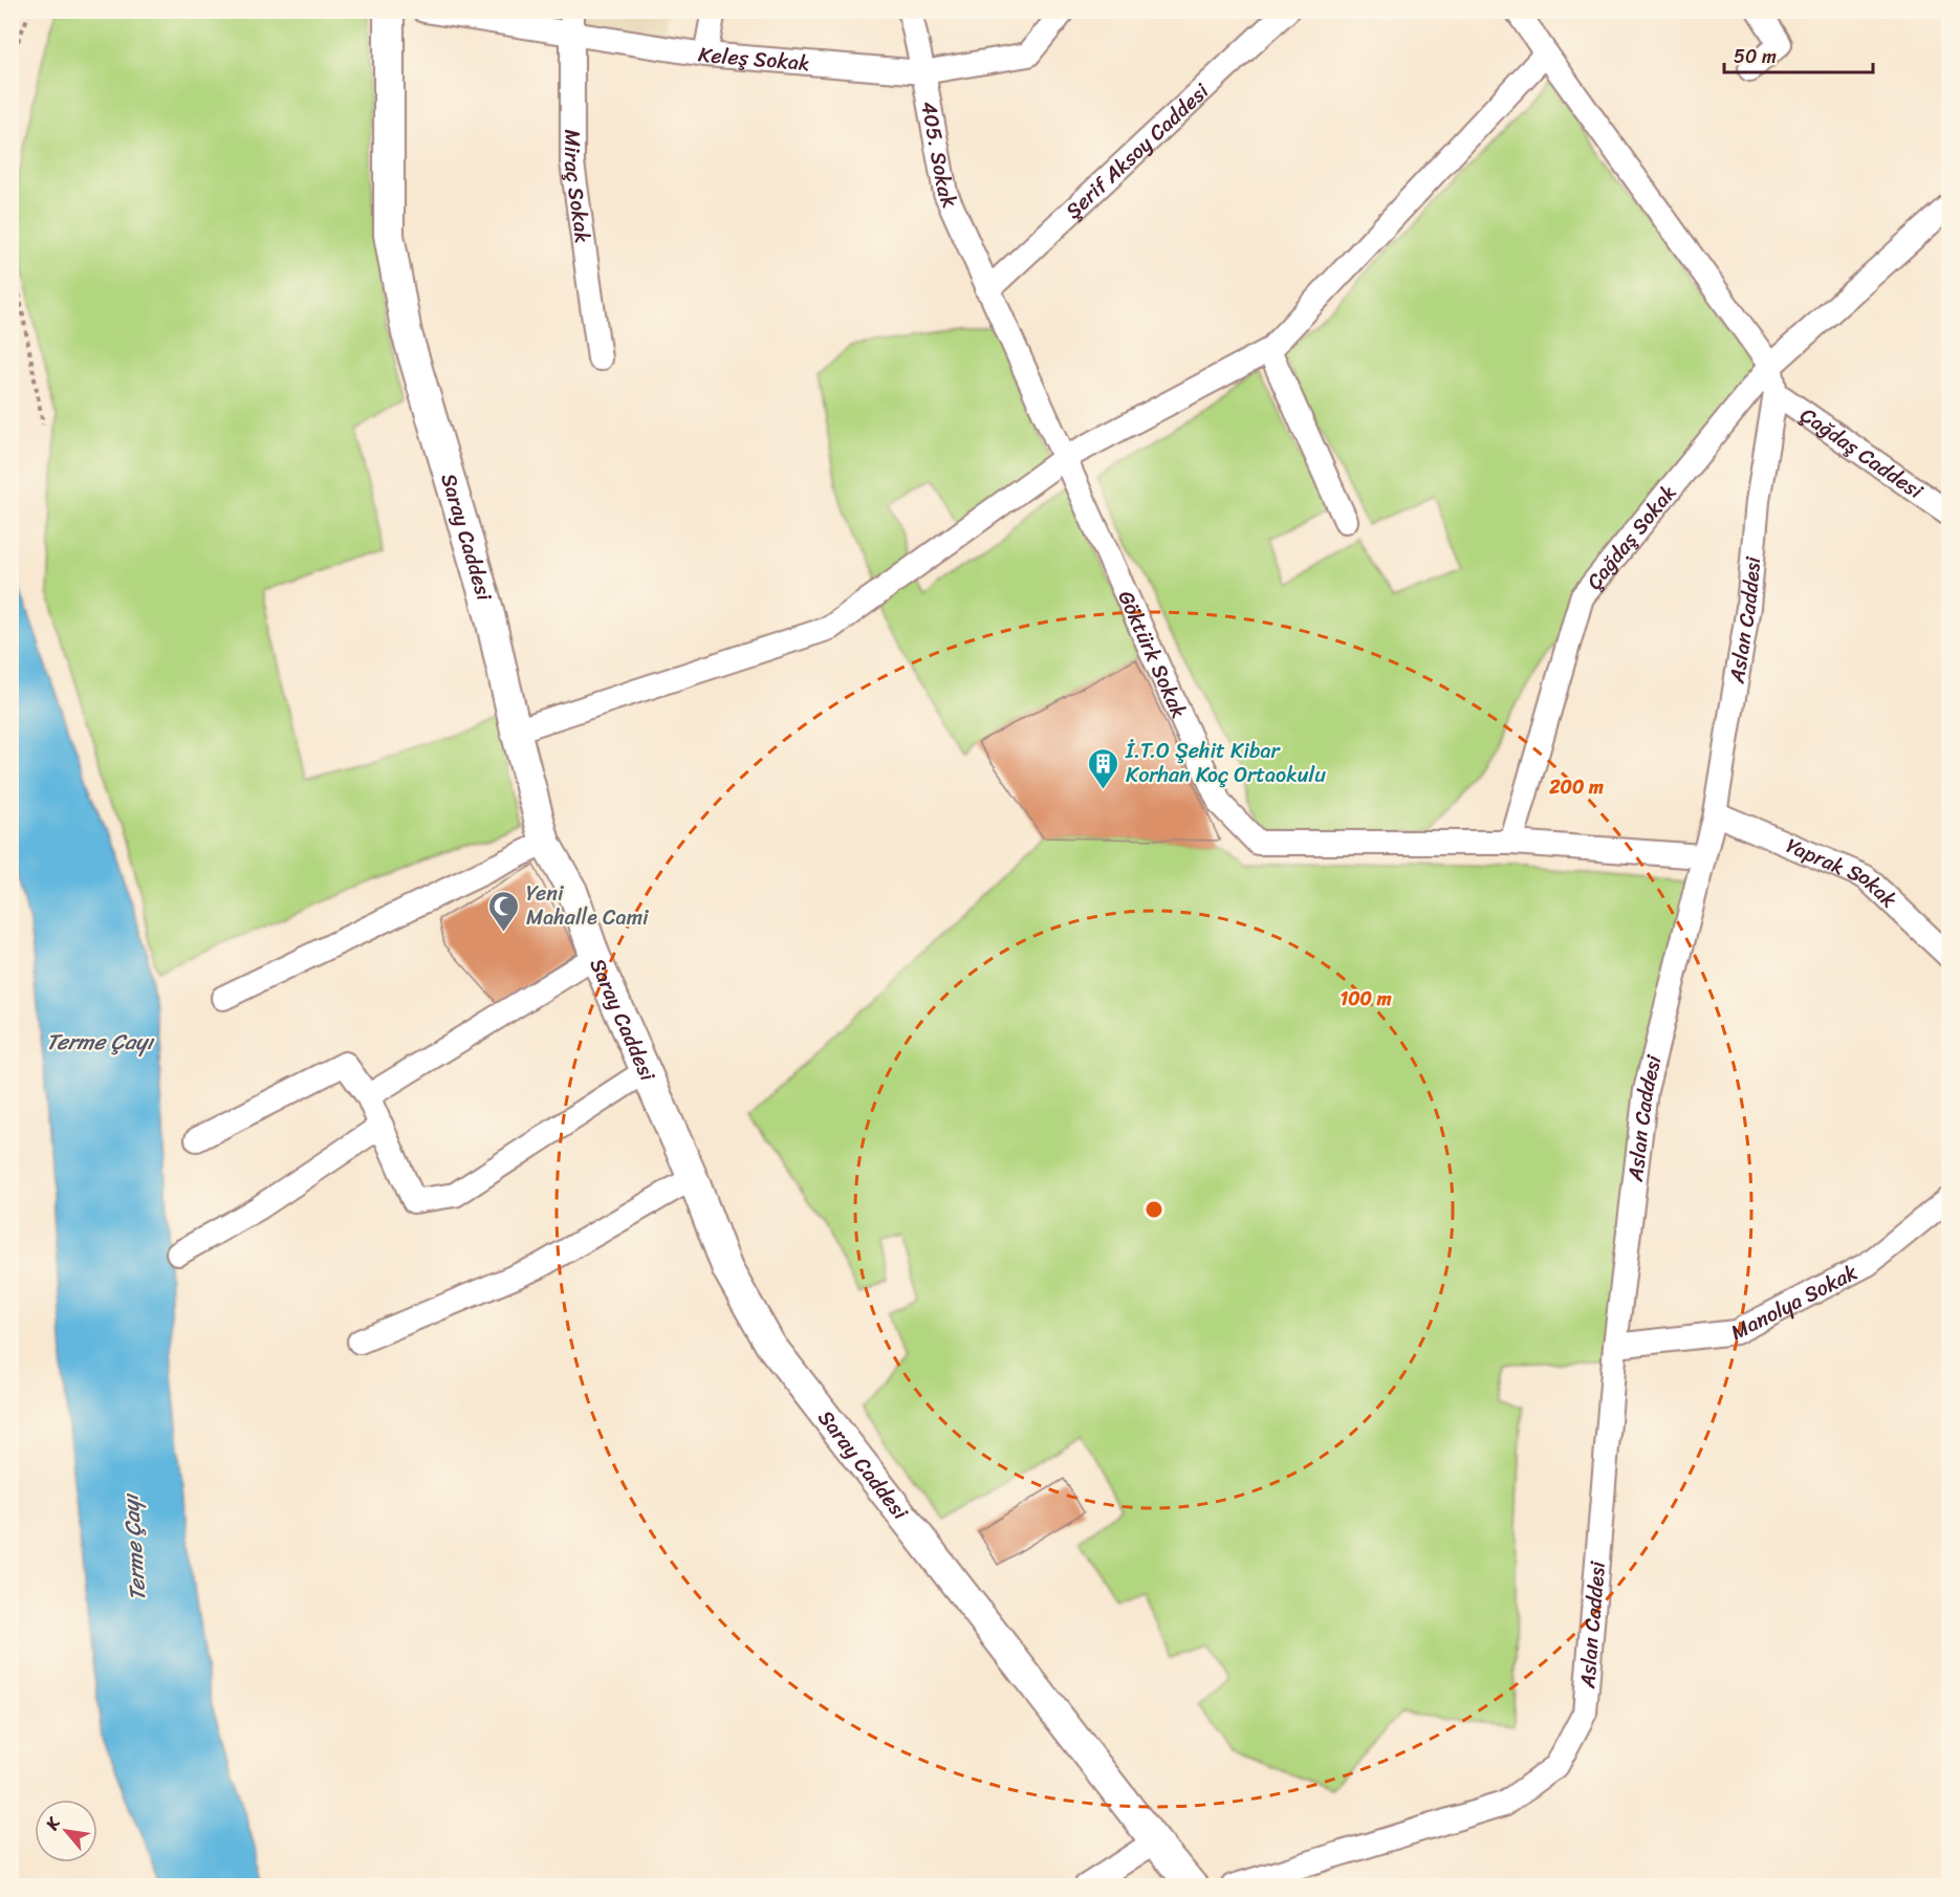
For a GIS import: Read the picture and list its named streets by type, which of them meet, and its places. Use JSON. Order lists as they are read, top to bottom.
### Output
{
  "streets": {
    "main road": ["Saray Caddesi"],
    "street": [
      "Keleş Sokak",
      "Şerif Aksoy Caddesi",
      "405. Sokak",
      "Miraç Sokak",
      "Çağdaş Caddesi",
      "Çağdaş Sokak",
      "Aslan Caddesi",
      "Göktürk Sokak",
      "Yaprak Sokak",
      "Manolya Sokak"
    ]
  },
  "crossings": [
    ["Keleş Sokak", "405. Sokak"],
    ["Keleş Sokak", "Miraç Sokak"],
    ["Şerif Aksoy Caddesi", "405. Sokak"],
    ["Şerif Aksoy Caddesi", "Göktürk Sokak"],
    ["405. Sokak", "Göktürk Sokak"],
    ["Çağdaş Caddesi", "Aslan Caddesi"],
    ["Çağdaş Sokak", "Aslan Caddesi"],
    ["Çağdaş Sokak", "Göktürk Sokak"],
    ["Aslan Caddesi", "Göktürk Sokak"],
    ["Aslan Caddesi", "Yaprak Sokak"],
    ["Aslan Caddesi", "Manolya Sokak"]
  ],
  "water": ["Terme Çayı"],
  "places": {
    "building": ["İ.T.O Şehit Kibar Korhan Koç Ortaokulu"],
    "mosque": ["Yeni Mahalle Cami"]
  },
  "scale_bar": "50 m",
  "north": "top left",
  "rings": ["200 m", "100 m"]
}
